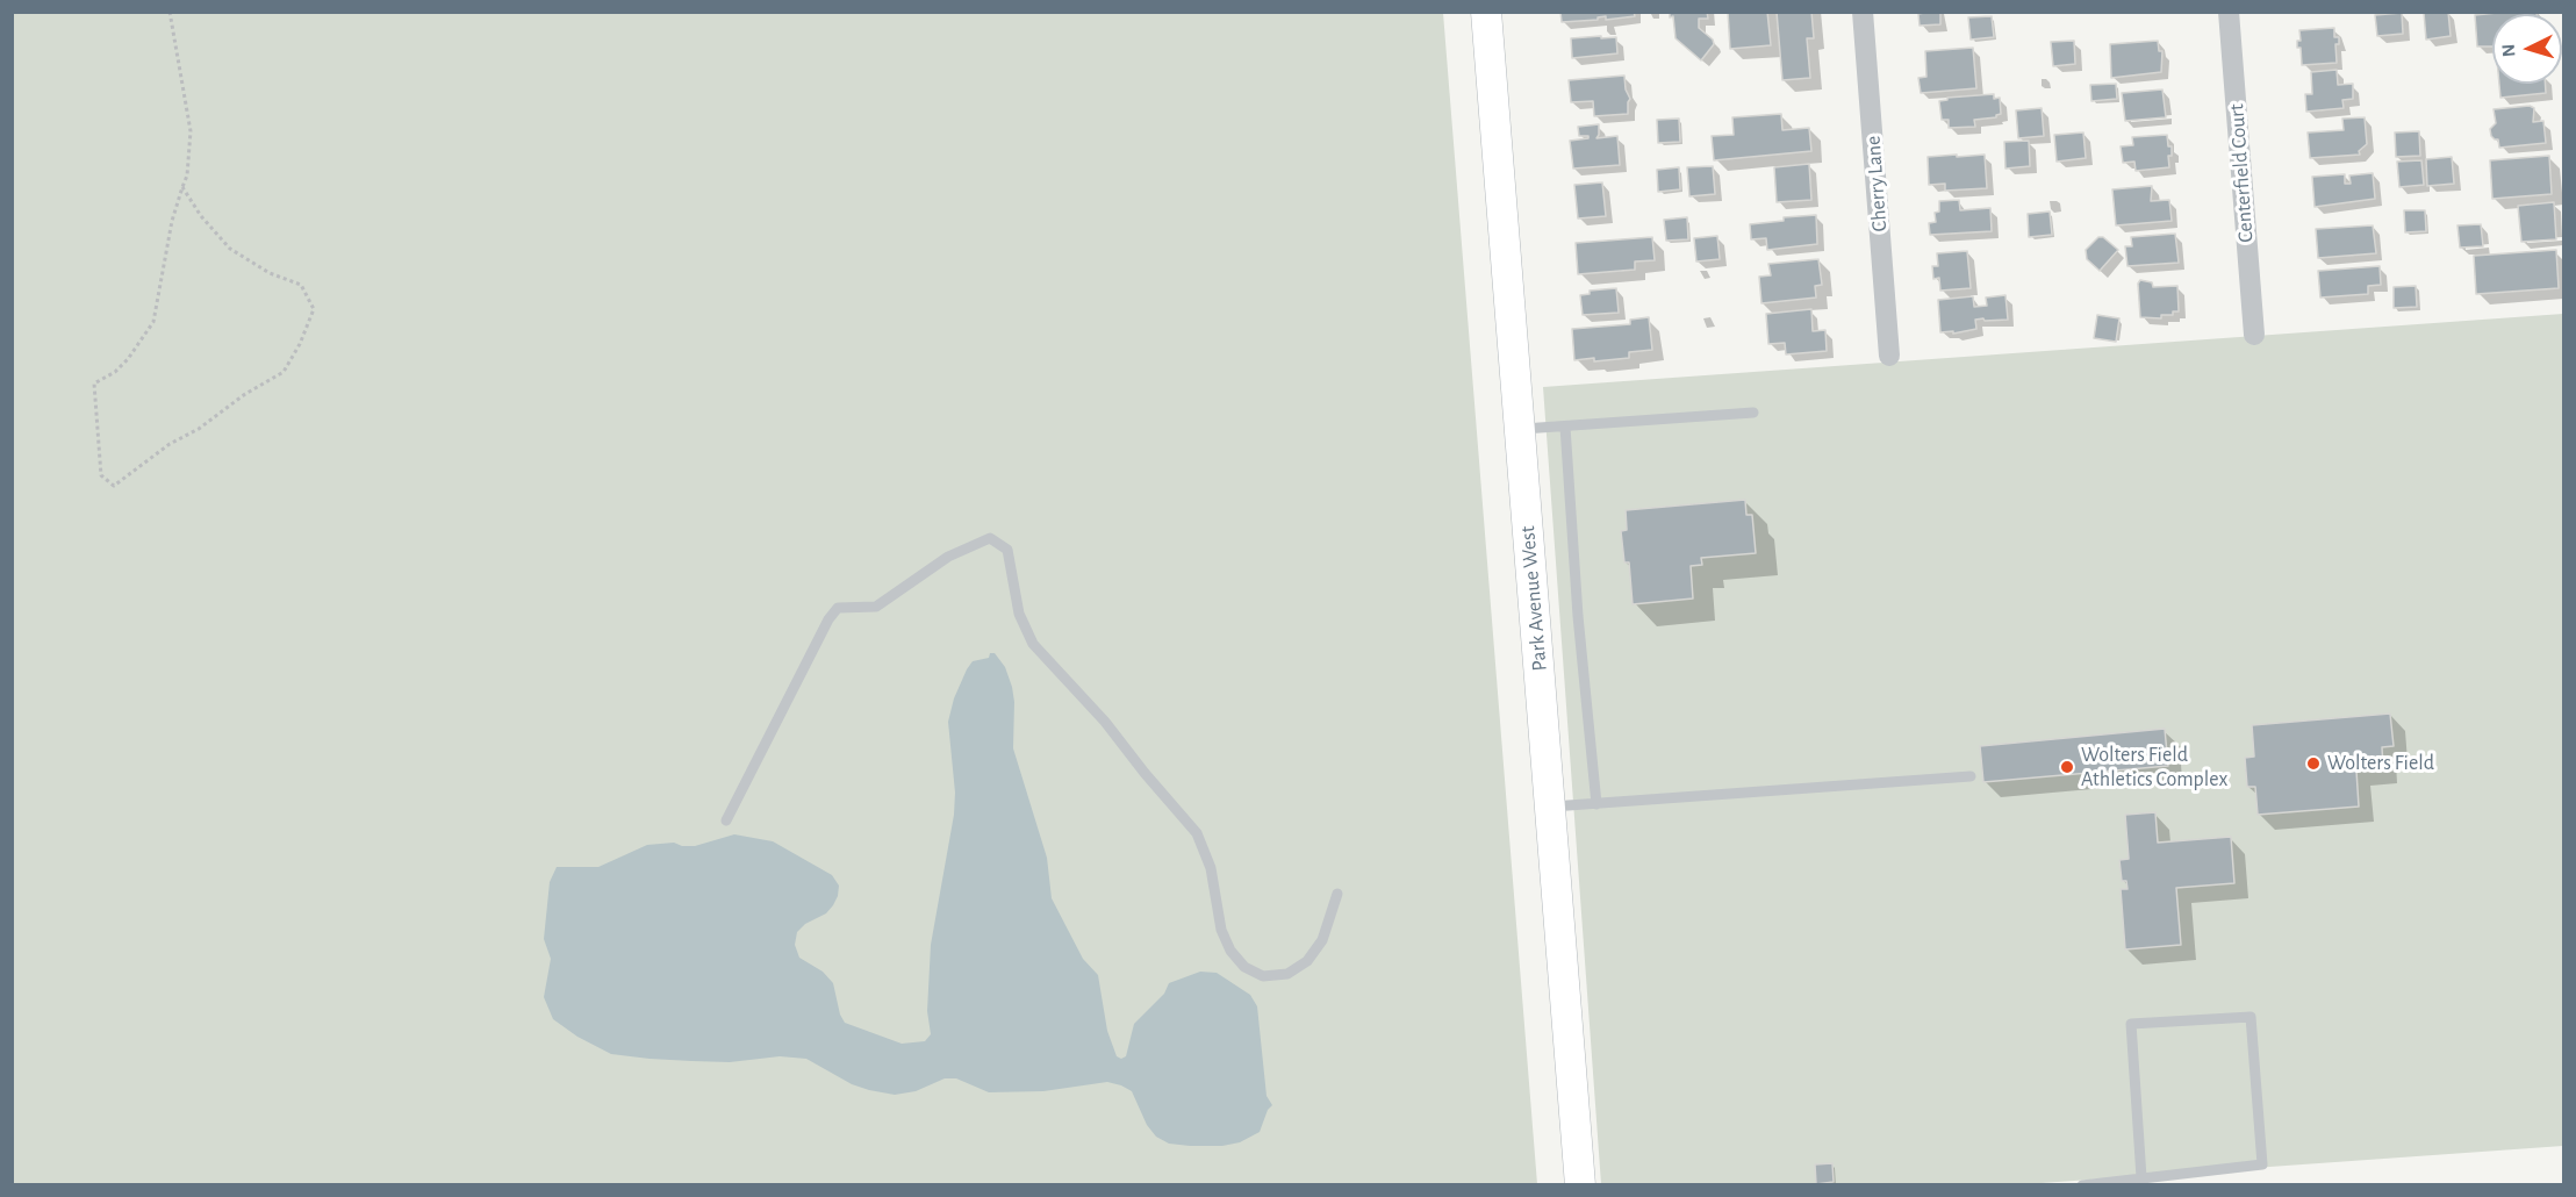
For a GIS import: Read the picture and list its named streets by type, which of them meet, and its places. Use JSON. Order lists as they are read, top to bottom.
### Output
{
  "streets": {
    "street": ["Centerfield Court", "Cherry Lane", "Park Avenue West"]
  },
  "places": ["Wolters Field", "Wolters Field Athletics Complex"],
  "north": "left"
}
